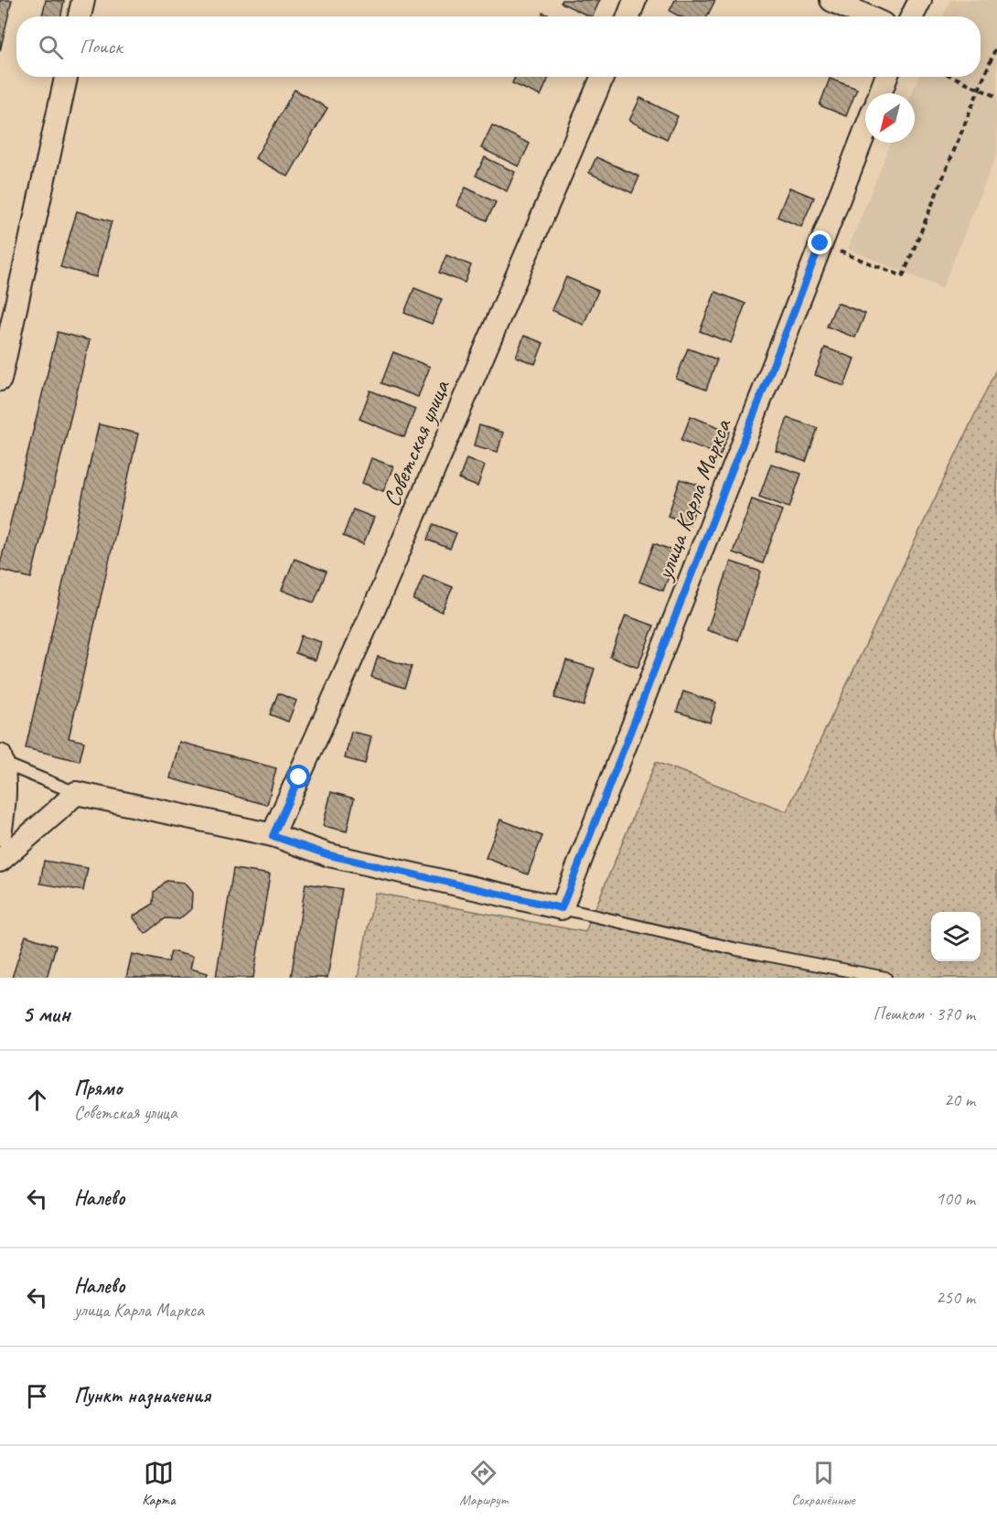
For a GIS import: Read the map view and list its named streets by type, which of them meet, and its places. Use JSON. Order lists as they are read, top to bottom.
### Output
{
  "streets": {
    "street": ["Советская улица", "улица Карла Маркса"]
  },
  "north": "bottom left",
  "page": {
    "search": "Поиск",
    "heading": ["5 мин", "Пешком · 370 m"],
    "list": [
      ["Прямо", "Советская улица", "20 m"],
      ["Налево", "100 m"],
      ["Налево", "улица Карла Маркса", "250 m"],
      "Пункт назначения"
    ],
    "nav": ["Карта", "Маршрут", "Сохранённые"]
  }
}
